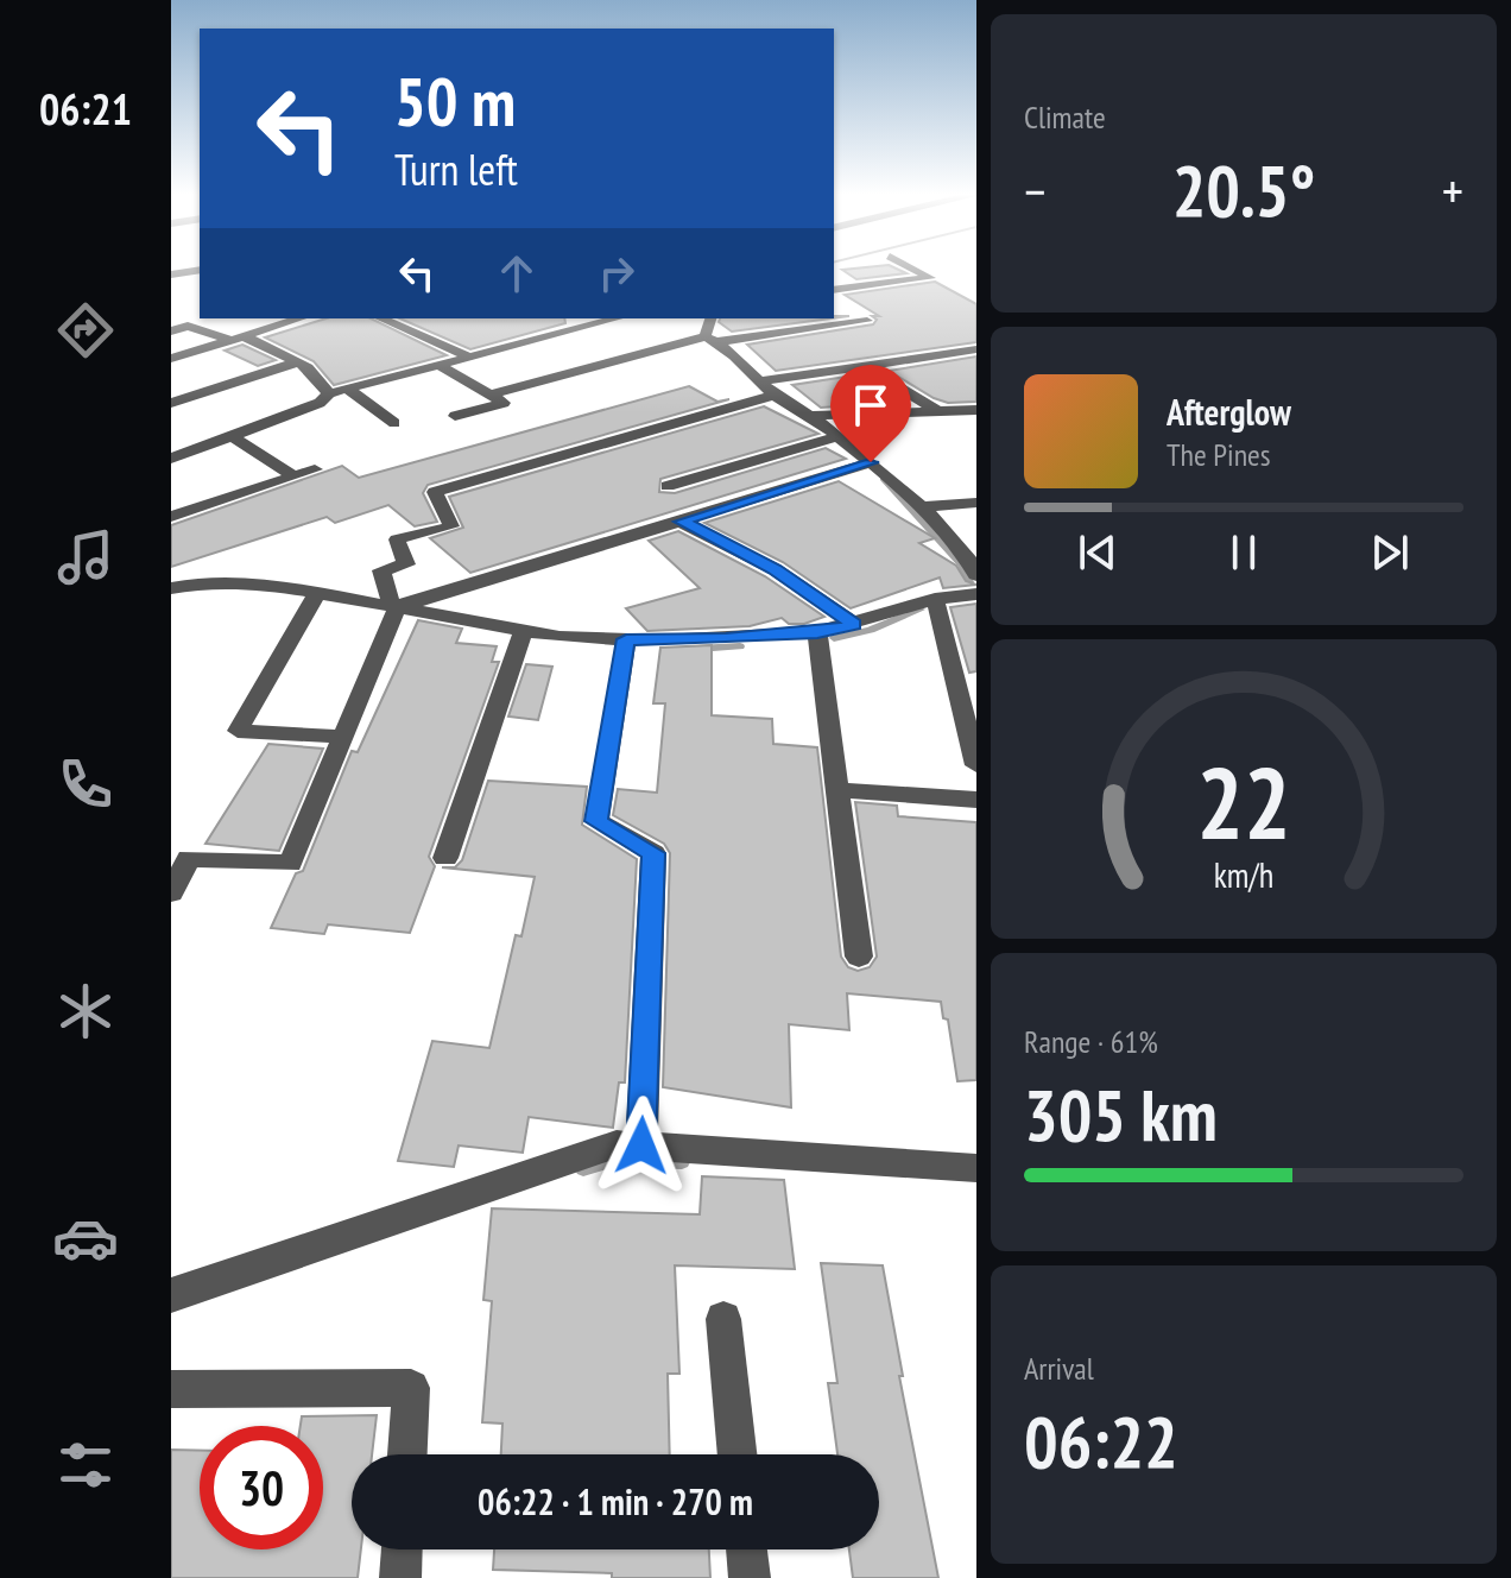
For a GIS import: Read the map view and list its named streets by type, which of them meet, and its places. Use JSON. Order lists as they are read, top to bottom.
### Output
{
  "page": {
    "tabs": "06:21",
    "tile": [
      "Climate",
      ["Range · 61%", "305 km"],
      ["Arrival", "06:22"]
    ],
    "turn": ["50 m", "Turn left"],
    "heat": ["−", "20.5°", "+"],
    "song": ["Afterglow", "The Pines"],
    "limit": "30",
    "trip": "06:22 · 1 min · 270 m",
    "gauge": ["22", "km/h"]
  }
}
